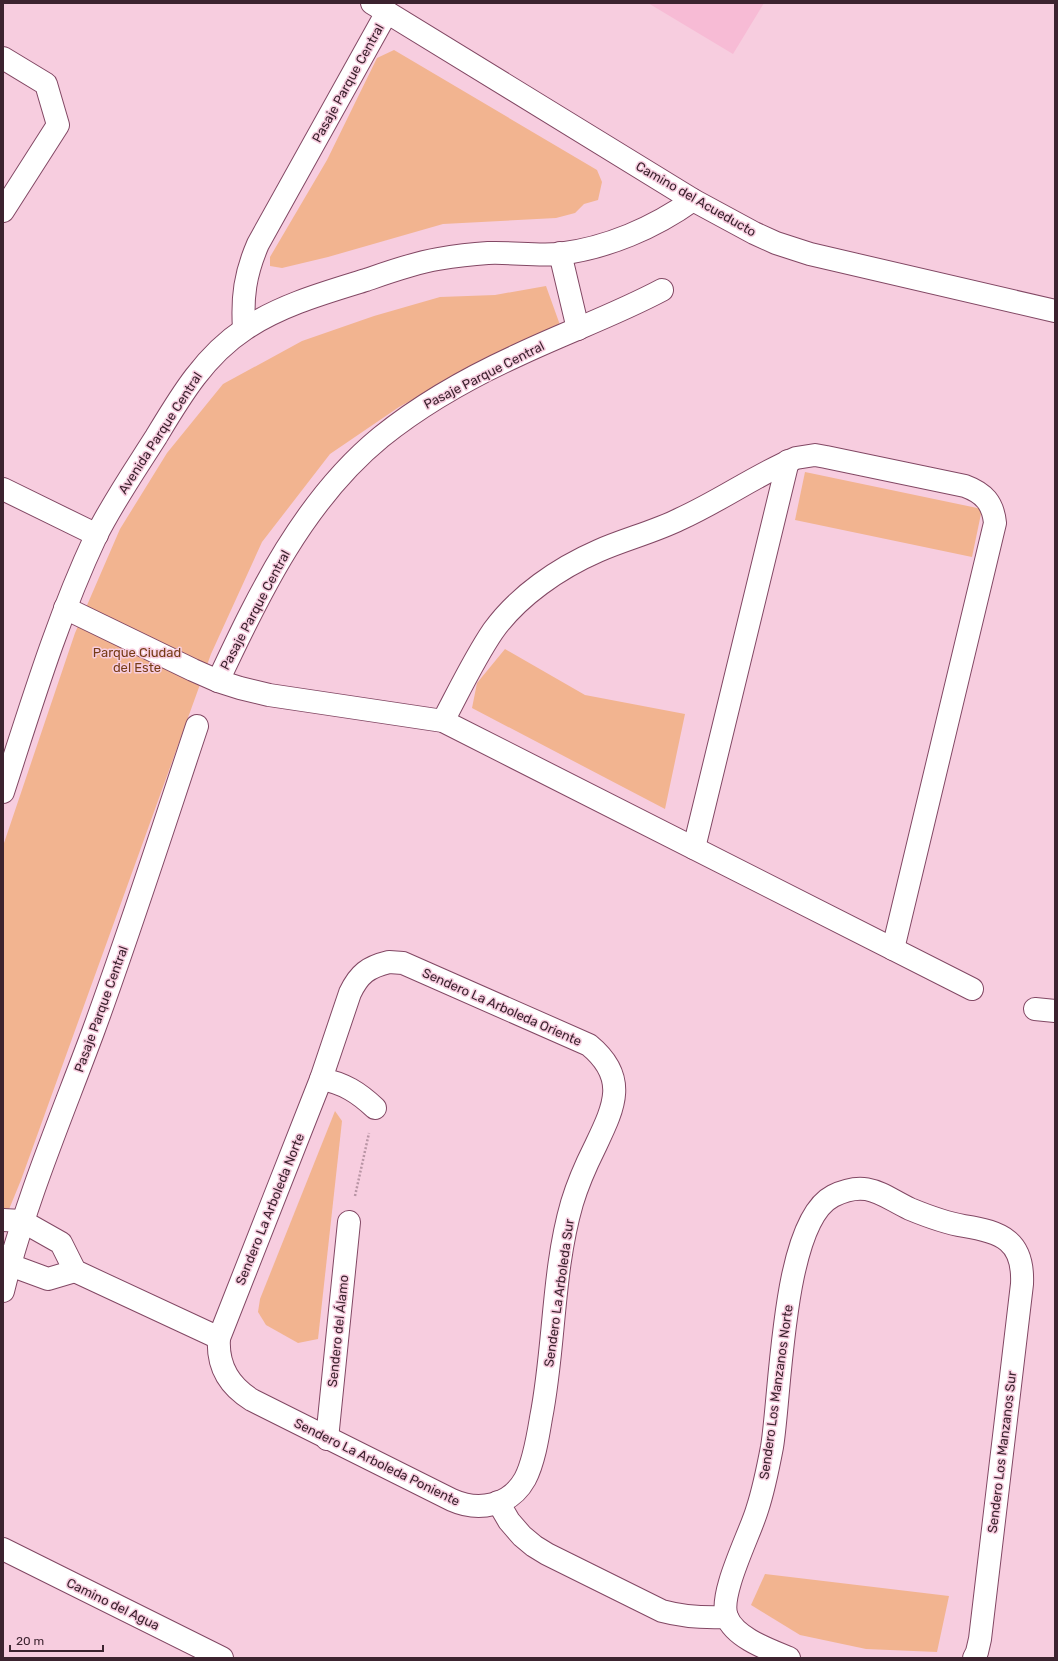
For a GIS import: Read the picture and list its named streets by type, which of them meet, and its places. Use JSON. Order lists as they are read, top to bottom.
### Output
{
  "streets": {
    "street": [
      "Pasaje Parque Central",
      "Camino del Acueducto",
      "Avenida Parque Central",
      "Sendero La Arboleda Oriente",
      "Sendero La Arboleda Norte",
      "Sendero La Arboleda Sur",
      "Sendero del Álamo",
      "Sendero Los Manzanos Norte",
      "Sendero Los Manzanos Sur",
      "Sendero La Arboleda Poniente",
      "Camino del Agua"
    ]
  },
  "crossings": [
    ["Pasaje Parque Central", "Camino del Acueducto"],
    ["Pasaje Parque Central", "Avenida Parque Central"],
    ["Camino del Acueducto", "Avenida Parque Central"],
    ["Sendero La Arboleda Oriente", "Sendero La Arboleda Norte"],
    ["Sendero La Arboleda Oriente", "Sendero La Arboleda Sur"],
    ["Sendero La Arboleda Norte", "Sendero La Arboleda Poniente"],
    ["Sendero La Arboleda Sur", "Sendero La Arboleda Poniente"],
    ["Sendero del Álamo", "Sendero La Arboleda Poniente"],
    ["Sendero Los Manzanos Norte", "Sendero Los Manzanos Sur"]
  ],
  "parks": ["Parque Ciudad del Este"],
  "scale_bar": "20 m"
}
